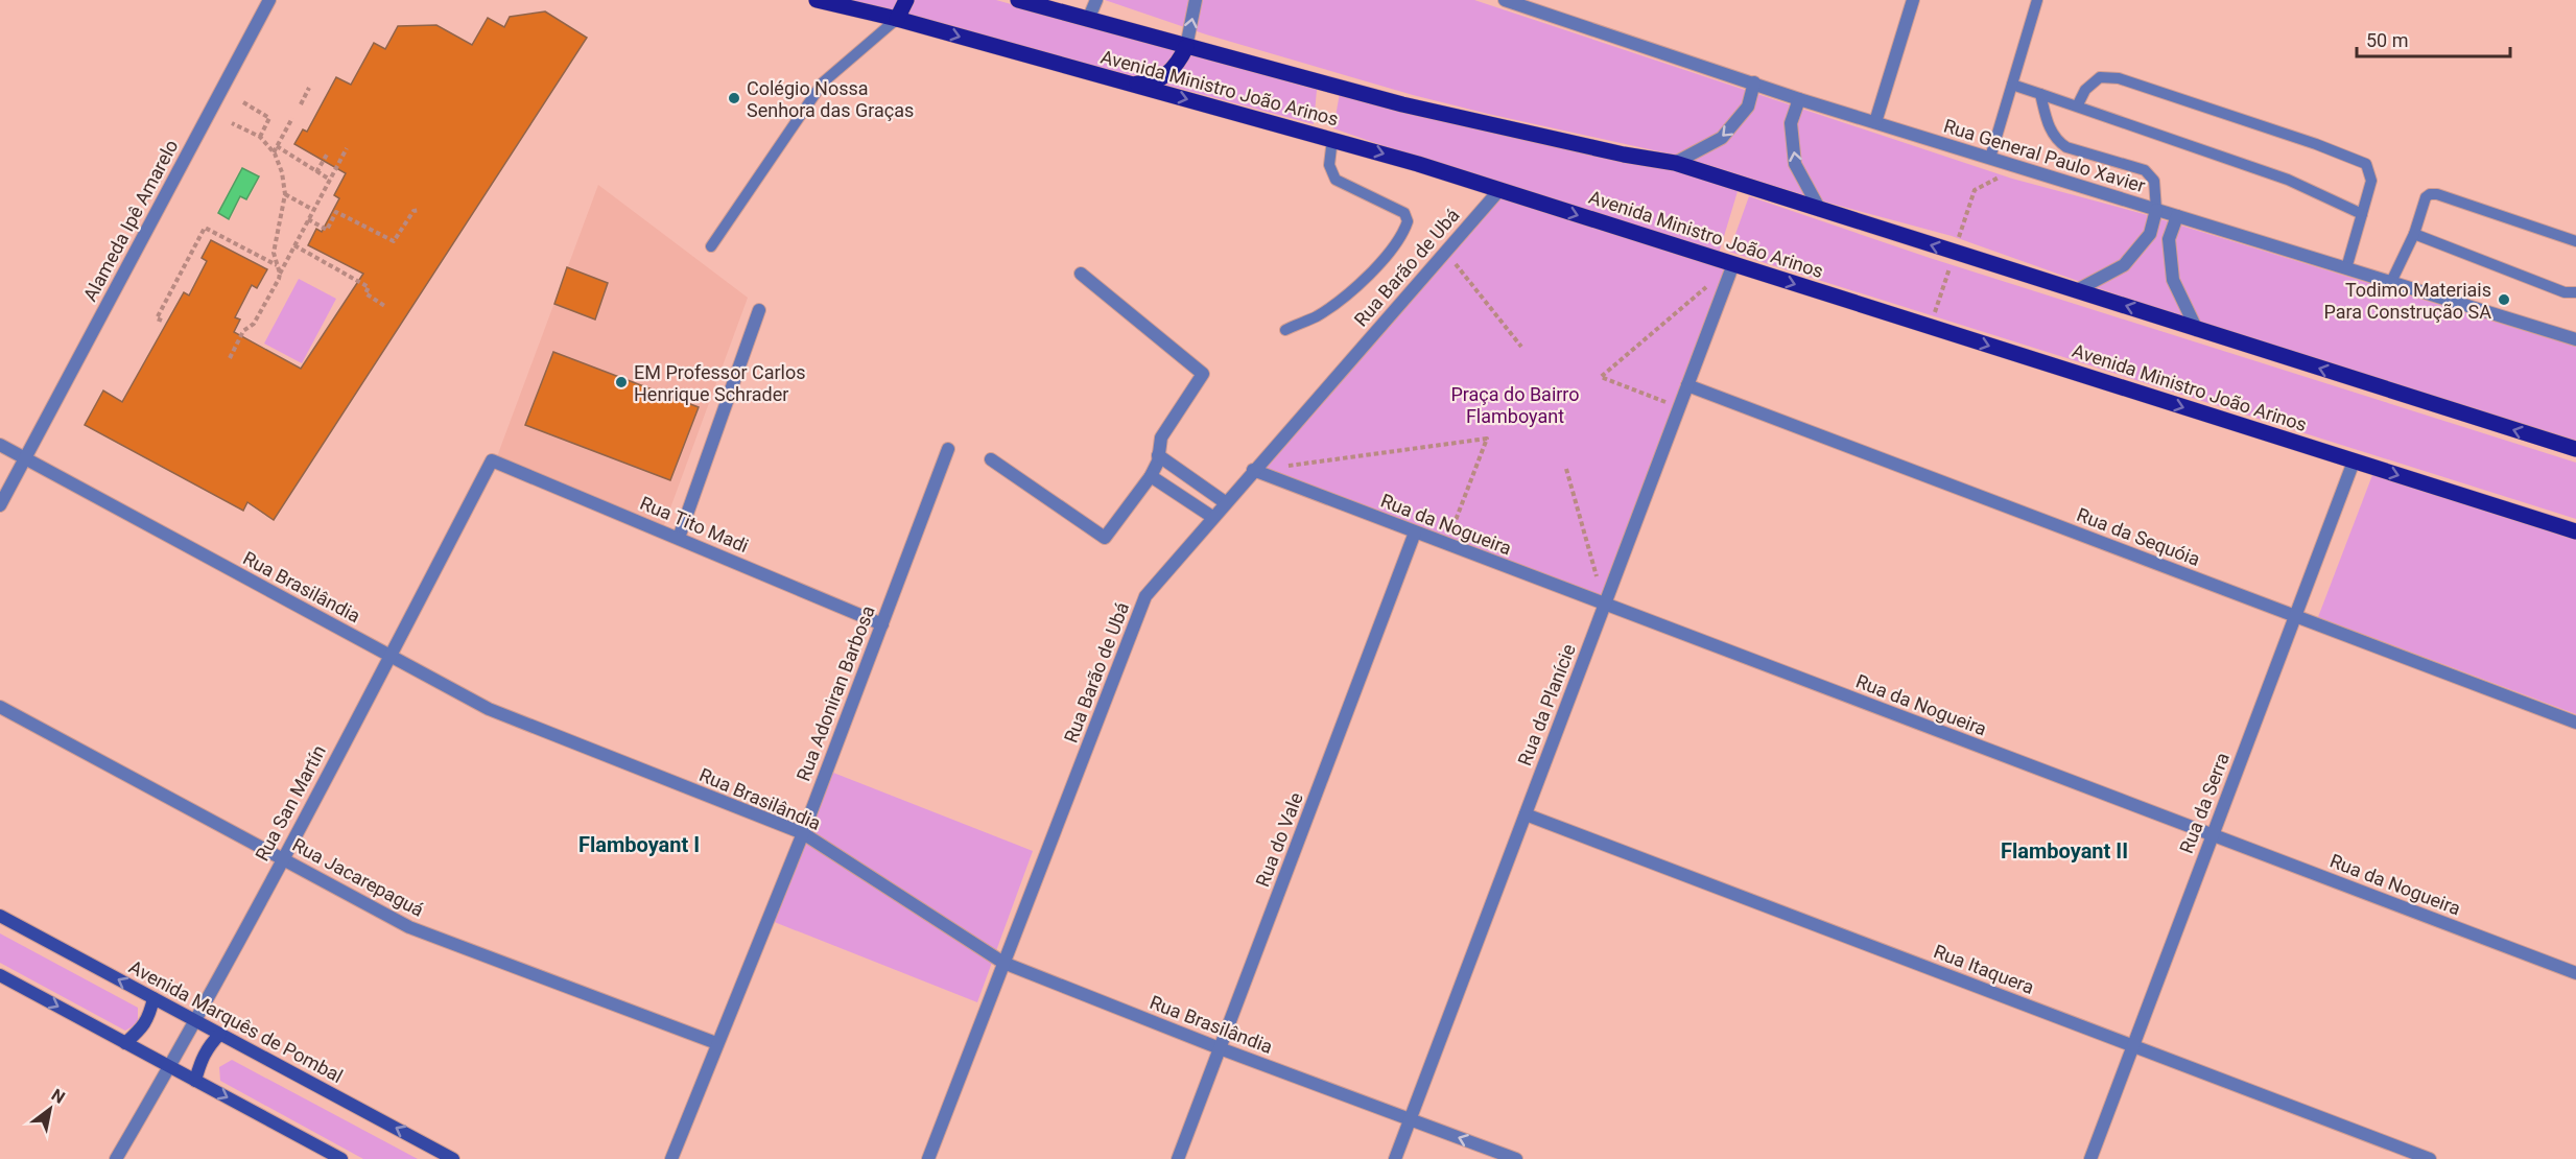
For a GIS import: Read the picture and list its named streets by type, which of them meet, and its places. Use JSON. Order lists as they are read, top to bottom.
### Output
{
  "streets": {
    "main road": ["Avenida Ministro João Arinos", "Avenida Marquês de Pombal"],
    "street": [
      "Rua General Paulo Xavier",
      "Alameda Ipê Amarelo",
      "Rua Barão de Ubá",
      "Rua Tito Madi",
      "Rua da Nogueira",
      "Rua da Sequóia",
      "Rua Brasilândia",
      "Rua Adoniran Barbosa",
      "Rua da Planície",
      "Rua San Martín",
      "Rua da Serra",
      "Rua do Vale",
      "Rua Jacarepaguá",
      "Rua Itaquera"
    ]
  },
  "crossings": [
    ["Avenida Ministro João Arinos", "Rua Barão de Ubá"],
    ["Avenida Ministro João Arinos", "Rua da Planície"],
    ["Avenida Ministro João Arinos", "Rua da Serra"],
    ["Alameda Ipê Amarelo", "Rua Brasilândia"],
    ["Rua Barão de Ubá", "Rua da Nogueira"],
    ["Rua Barão de Ubá", "Rua Brasilândia"],
    ["Rua Tito Madi", "Rua Adoniran Barbosa"],
    ["Rua Tito Madi", "Rua San Martín"],
    ["Rua da Nogueira", "Rua da Planície"],
    ["Rua da Nogueira", "Rua da Serra"],
    ["Rua da Nogueira", "Rua do Vale"],
    ["Rua da Sequóia", "Rua da Planície"],
    ["Rua da Sequóia", "Rua da Serra"],
    ["Rua Brasilândia", "Rua Adoniran Barbosa"],
    ["Rua Brasilândia", "Rua da Planície"],
    ["Rua Brasilândia", "Rua San Martín"],
    ["Rua Brasilândia", "Rua do Vale"],
    ["Rua Adoniran Barbosa", "Rua Jacarepaguá"],
    ["Rua da Planície", "Rua Itaquera"],
    ["Rua San Martín", "Rua Jacarepaguá"],
    ["Rua San Martín", "Avenida Marquês de Pombal"],
    ["Rua da Serra", "Rua Itaquera"]
  ],
  "districts": ["Flamboyant I", "Flamboyant II"],
  "parks": ["Praça do Bairro Flamboyant"],
  "places": ["Colégio Nossa Senhora das Graças", "Todimo Materiais Para Construção SA", "EM Professor Carlos Henrique Schrader"],
  "scale_bar": "50 m",
  "north": "top right"
}
